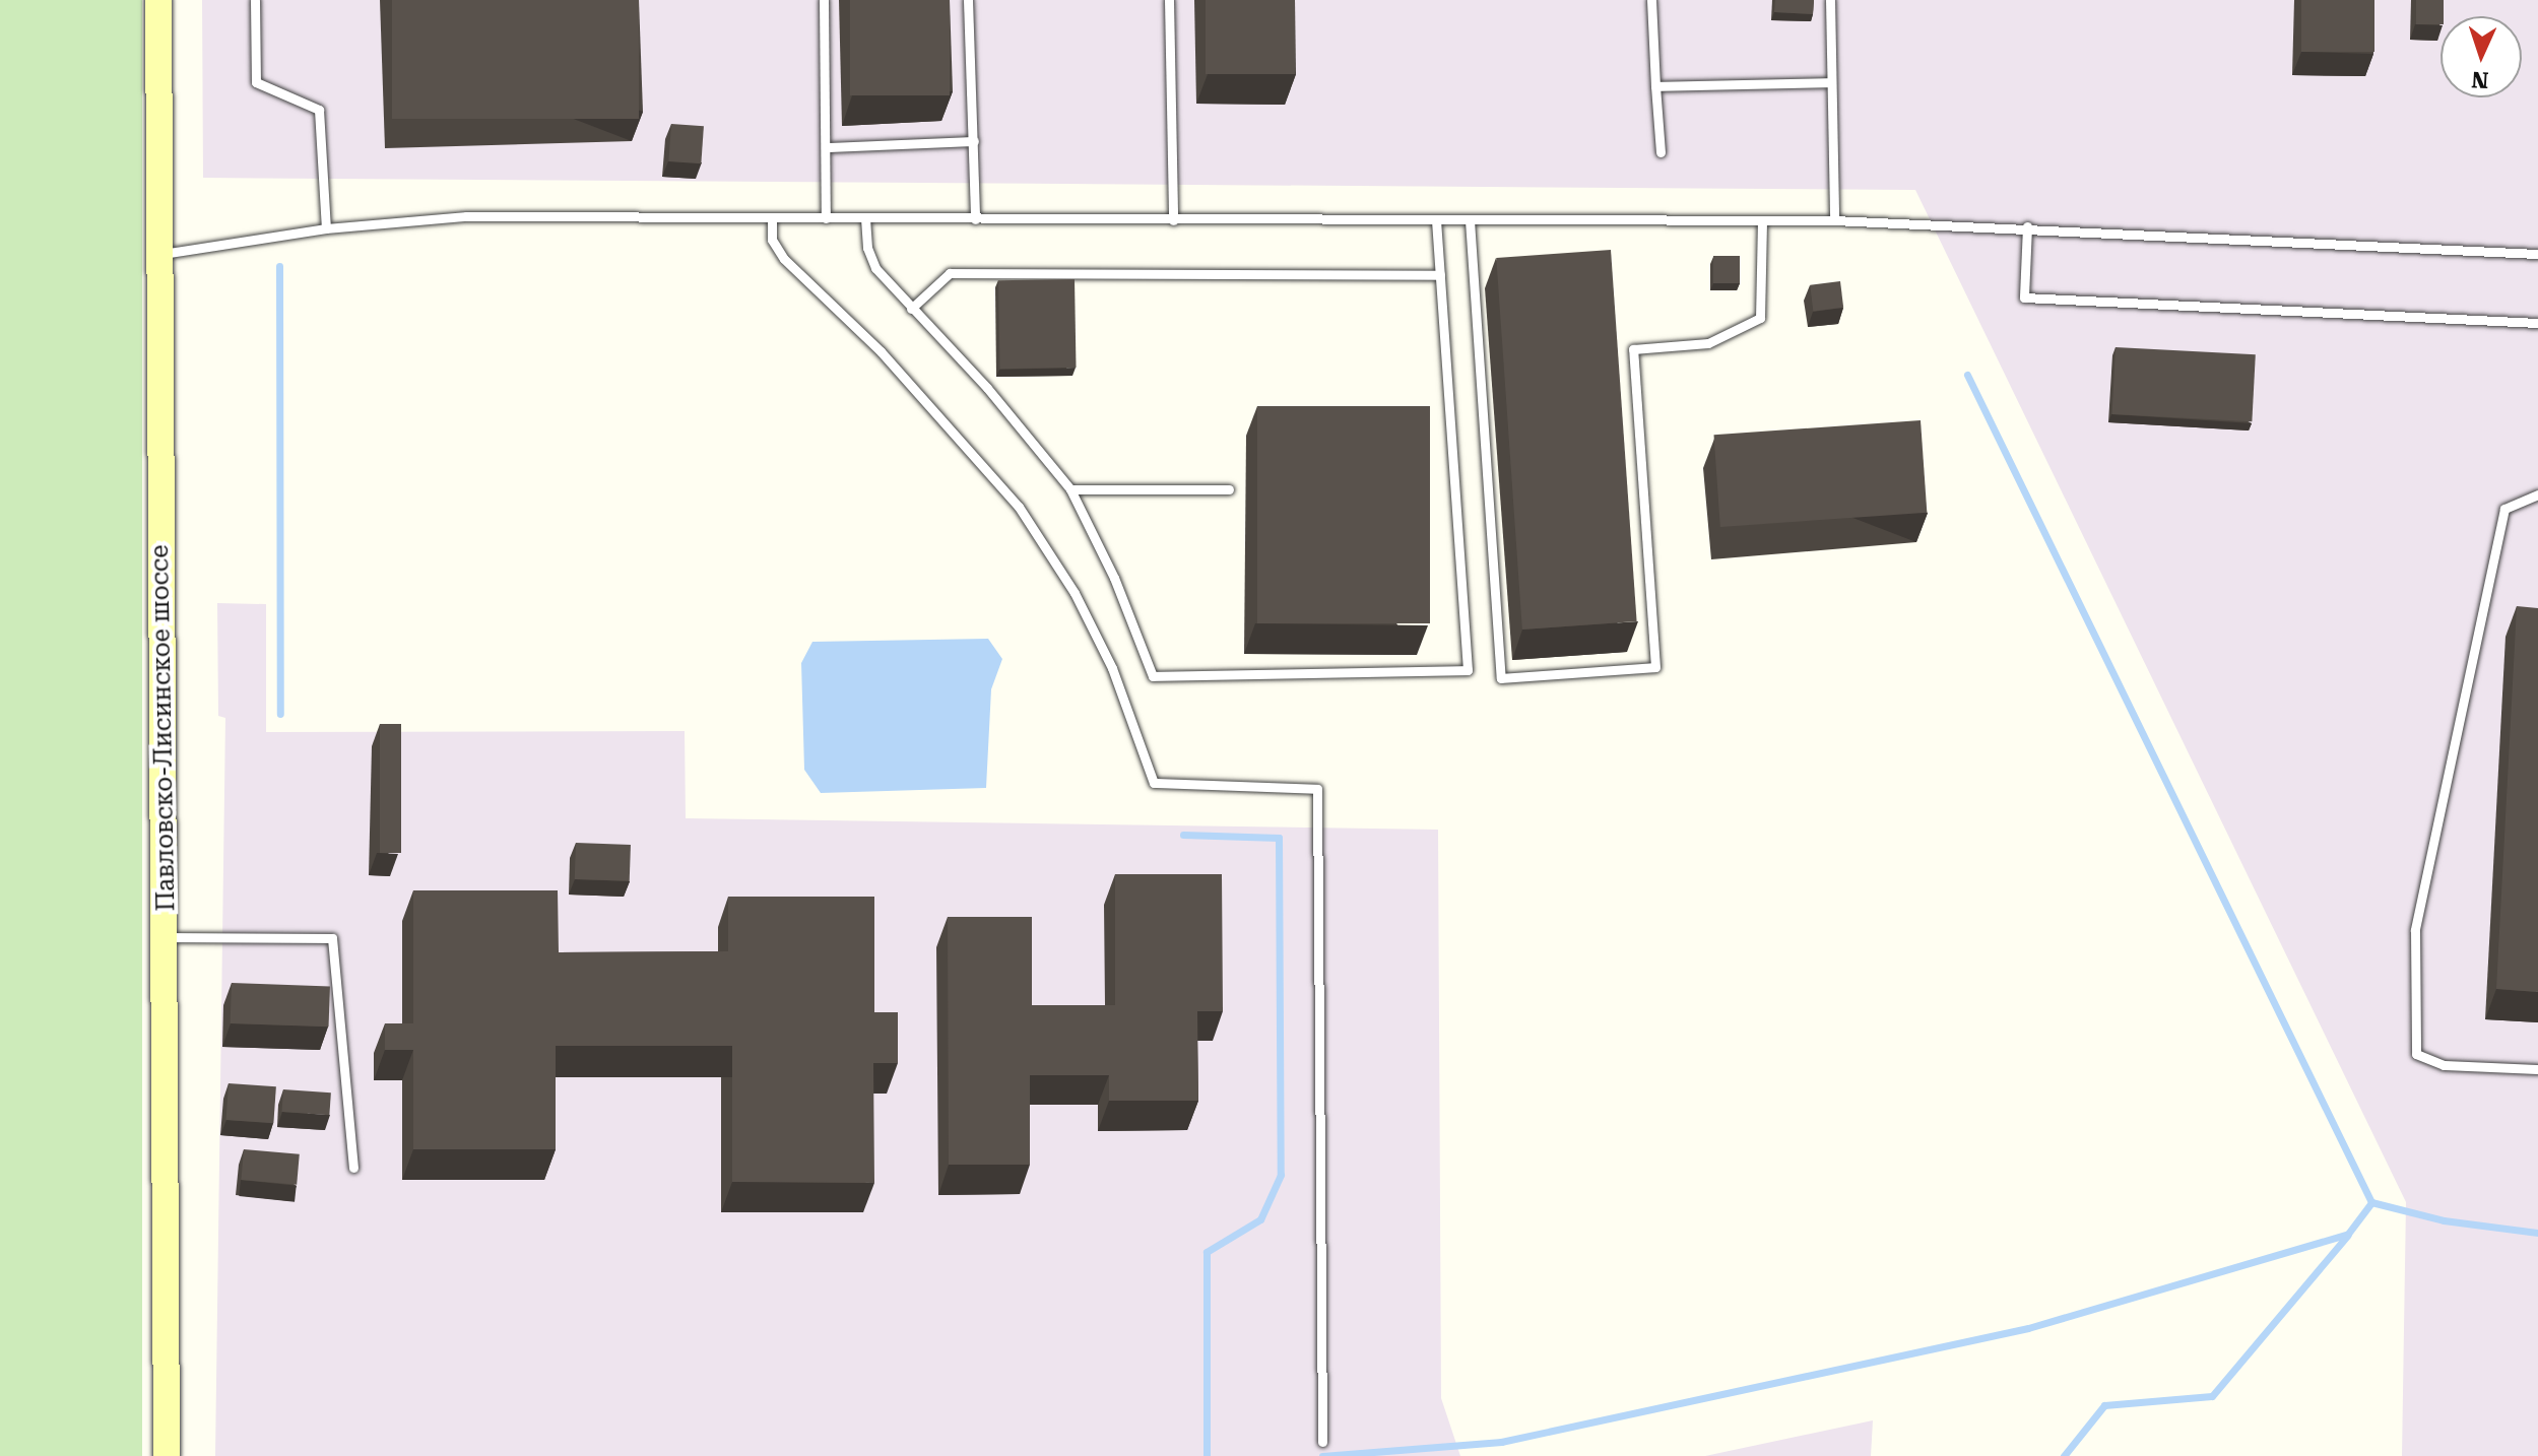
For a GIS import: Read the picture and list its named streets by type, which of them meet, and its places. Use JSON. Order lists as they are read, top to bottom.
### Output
{
  "streets": {
    "main road": ["Павловско-Лисинское шоссе"]
  },
  "north": "bottom"
}
